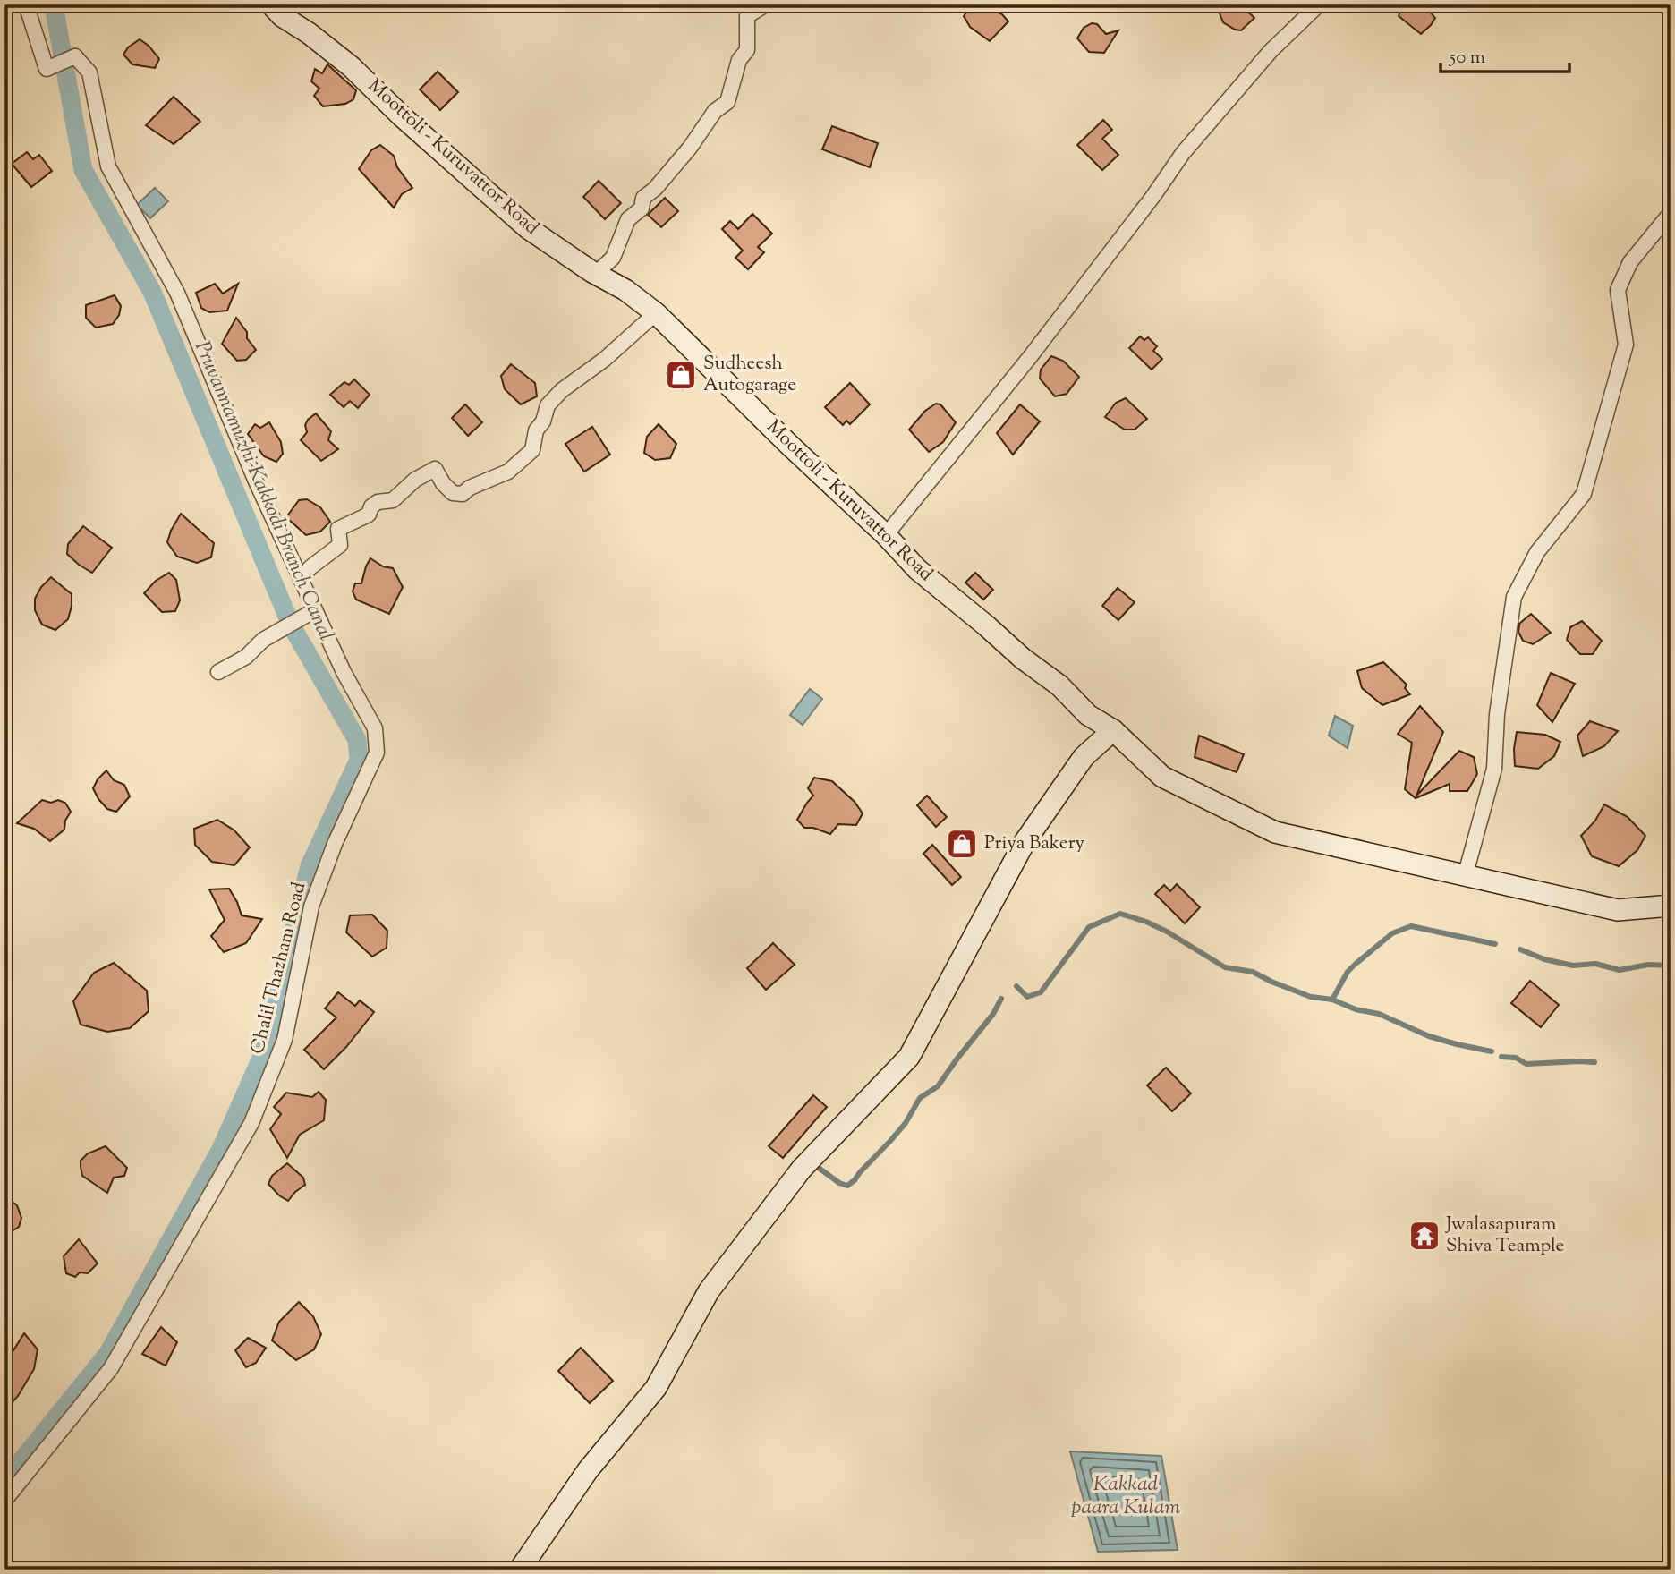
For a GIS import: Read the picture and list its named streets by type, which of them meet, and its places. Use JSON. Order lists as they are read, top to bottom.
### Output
{
  "streets": {
    "main road": ["Moottoli - Kuruvattor Road"],
    "street": ["Chalil Thazham Road"]
  },
  "water": ["Pruvannamuzhi-Kakkodi Branch Canal", "Kakkad paara Kulam"],
  "places": {
    "shop": ["Sudheesh Autogarage", "Priya Bakery"],
    "temple": ["Jwalasapuram Shiva Teample"]
  },
  "scale_bar": "50 m"
}
